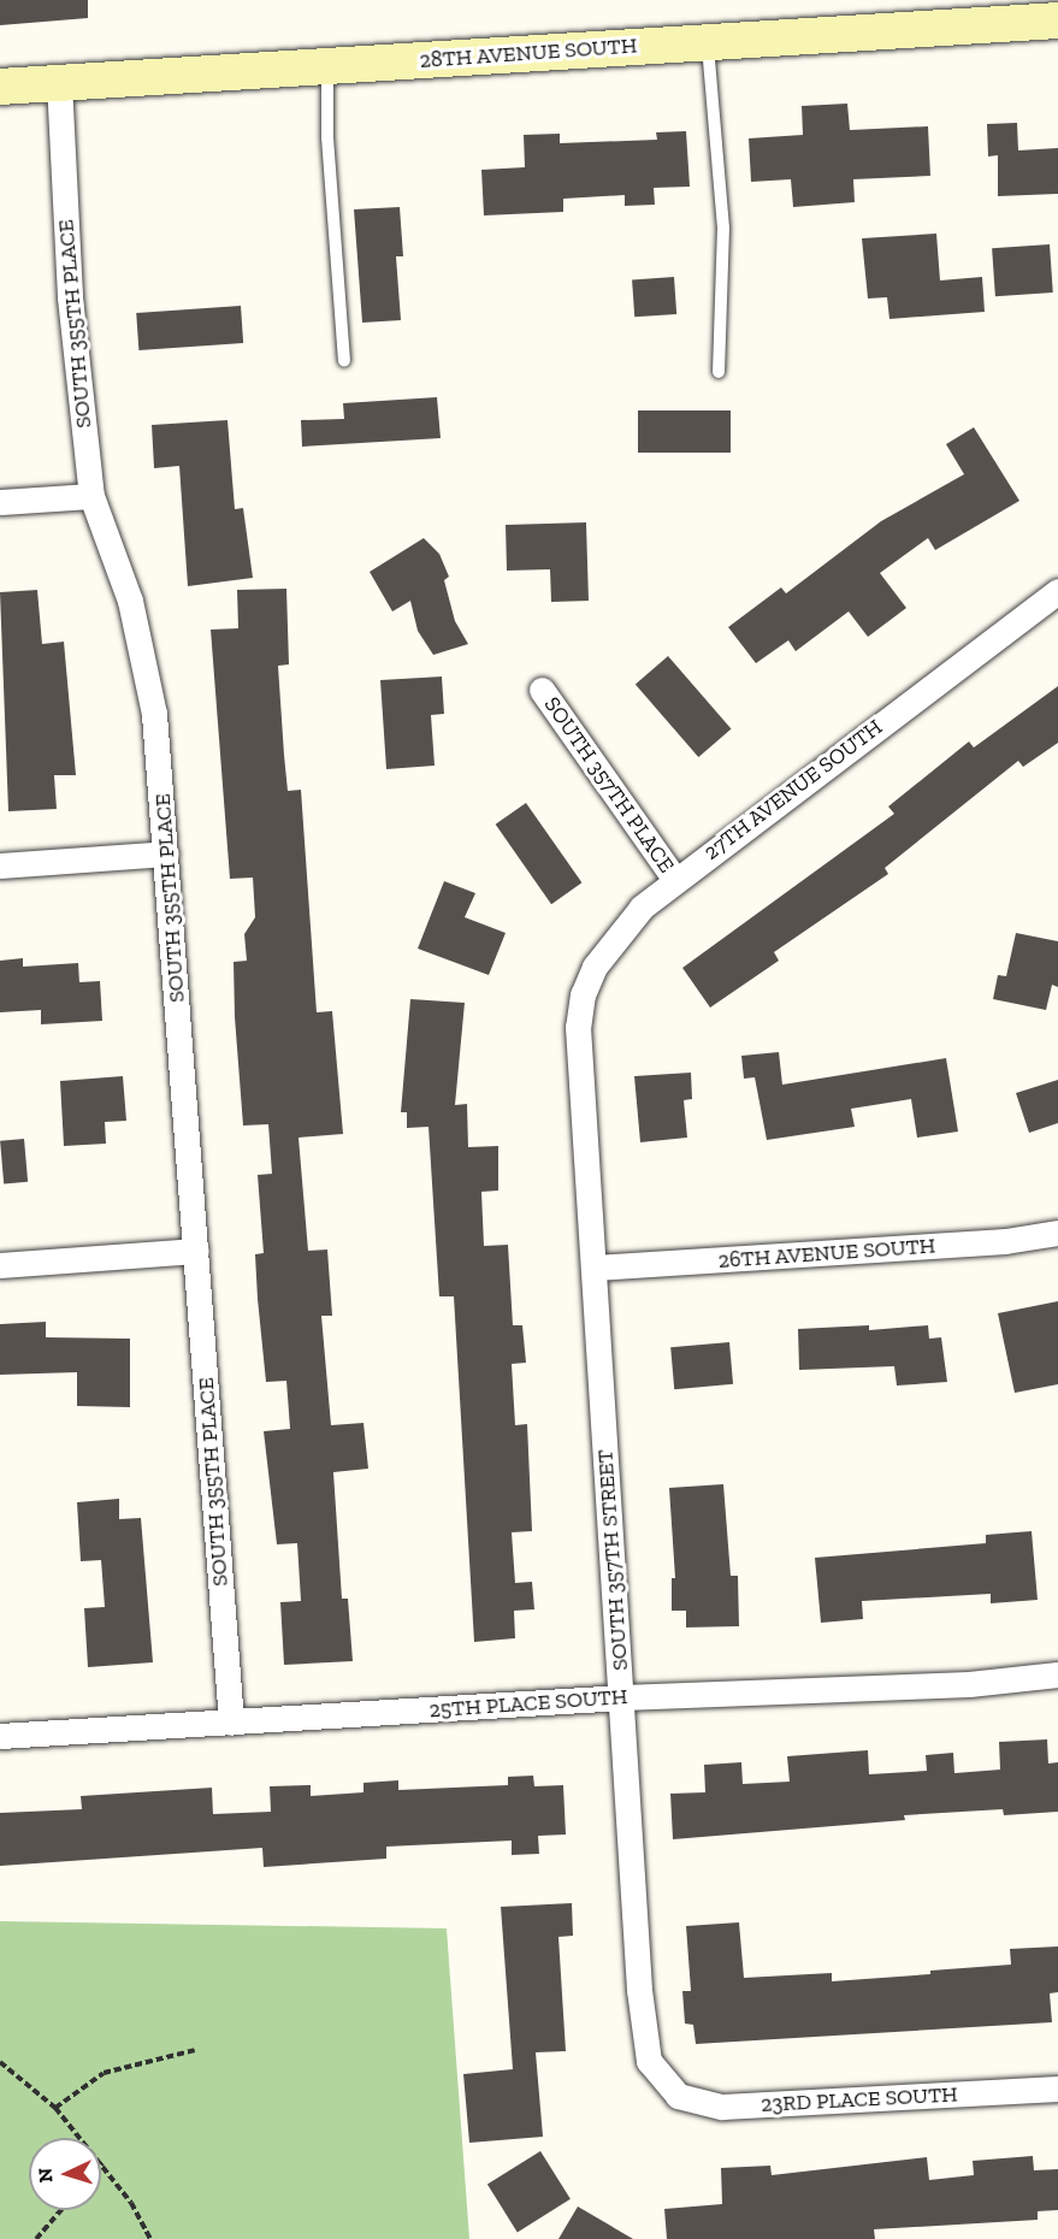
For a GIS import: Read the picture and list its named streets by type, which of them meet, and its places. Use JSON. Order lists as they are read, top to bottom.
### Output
{
  "streets": {
    "street": [
      "28TH AVENUE SOUTH",
      "SOUTH 355TH PLACE",
      "SOUTH 357TH PLACE",
      "27TH AVENUE SOUTH",
      "26TH AVENUE SOUTH",
      "SOUTH 357TH STREET",
      "25TH PLACE SOUTH",
      "23RD PLACE SOUTH"
    ]
  },
  "crossings": [
    ["28TH AVENUE SOUTH", "SOUTH 355TH PLACE"],
    ["SOUTH 355TH PLACE", "25TH PLACE SOUTH"],
    ["SOUTH 357TH PLACE", "27TH AVENUE SOUTH"],
    ["27TH AVENUE SOUTH", "SOUTH 357TH STREET"],
    ["26TH AVENUE SOUTH", "SOUTH 357TH STREET"],
    ["SOUTH 357TH STREET", "25TH PLACE SOUTH"],
    ["SOUTH 357TH STREET", "23RD PLACE SOUTH"]
  ],
  "north": "left"
}
